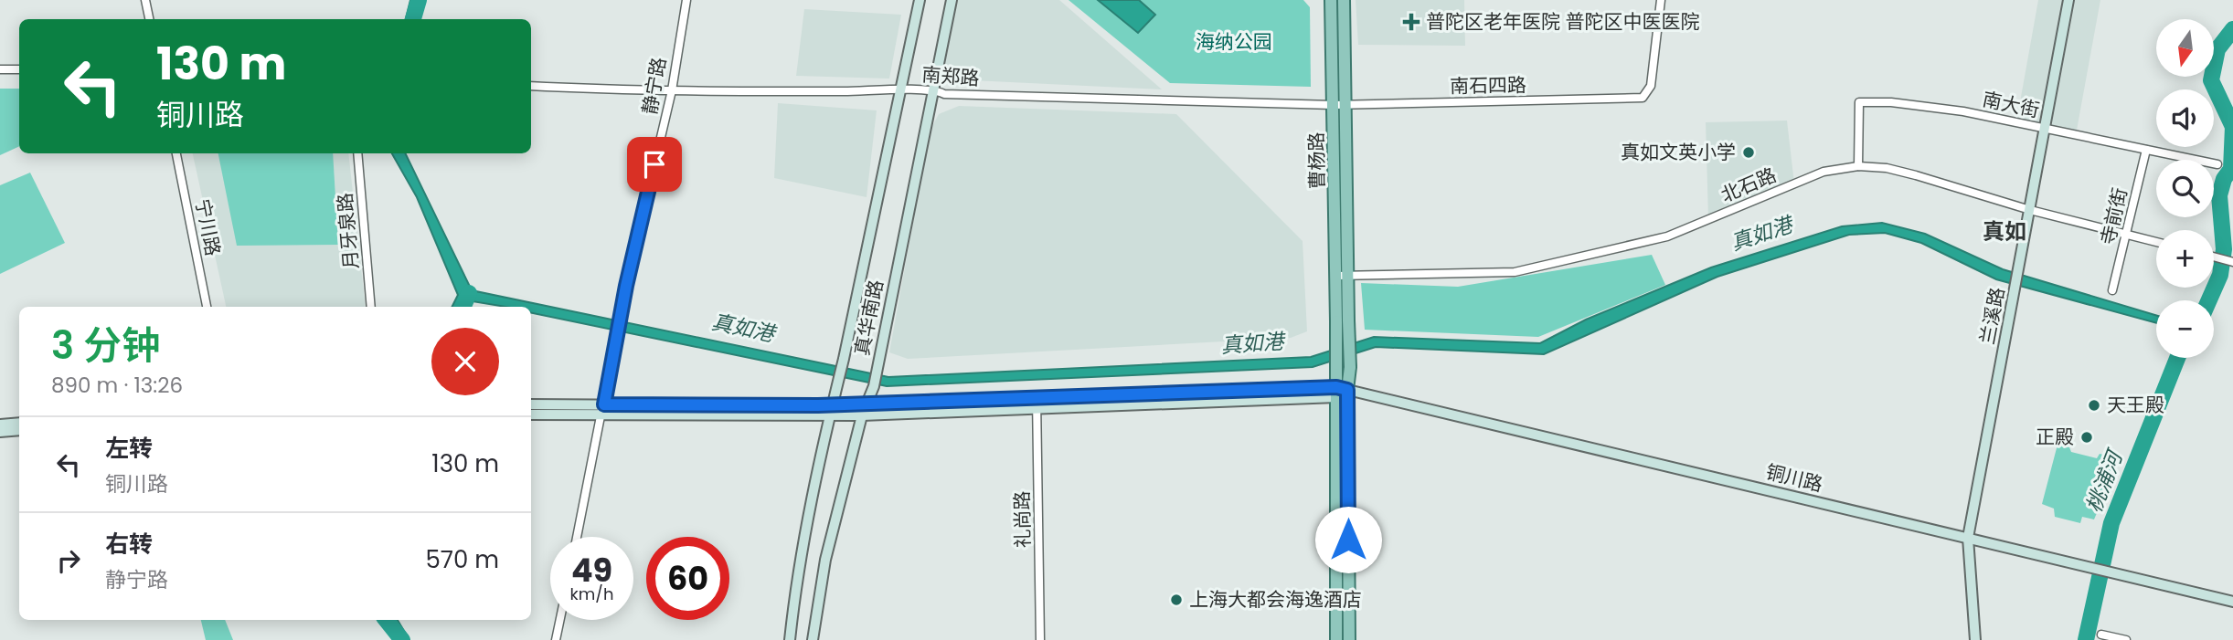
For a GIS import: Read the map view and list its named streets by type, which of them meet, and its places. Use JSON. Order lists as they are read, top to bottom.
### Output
{
  "streets": {
    "main road": [
      "曹杨路",
      "兰溪路",
      "真华南路",
      "铜川路"
    ],
    "street": [
      "南郑路",
      "静宁路",
      "南石四路",
      "南大街",
      "北石路",
      "寺前街",
      "宁川路",
      "月牙泉路",
      "礼尚路"
    ]
  },
  "crossings": [
    ["南郑路", "静宁路"],
    ["南郑路", "南石四路"],
    ["南郑路", "曹杨路"],
    ["南郑路", "真华南路"],
    ["静宁路", "铜川路"],
    ["南石四路", "曹杨路"],
    ["南大街", "北石路"],
    ["南大街", "寺前街"],
    ["南大街", "兰溪路"],
    ["曹杨路", "北石路"],
    ["北石路", "寺前街"],
    ["北石路", "兰溪路"],
    ["兰溪路", "铜川路"],
    ["真华南路", "铜川路"],
    ["铜川路", "礼尚路"]
  ],
  "districts": ["真如"],
  "water": ["真如港", "桃浦河"],
  "parks": ["海纳公园"],
  "places": {
    "health": ["普陀区老年医院 普陀区中医医院"],
    "other": [
      "真如文英小学",
      "天王殿",
      "正殿",
      "上海大都会海逸酒店"
    ]
  },
  "north": "bottom",
  "page": {
    "map_buttons": ["+", "−"],
    "turn": ["130 m", "铜川路"],
    "heading": ["3 分钟", "890 m · 13:26"],
    "list": [
      {
        "name": "左转",
        "note": "铜川路",
        "value": "130 m"
      },
      {
        "name": "右转",
        "note": "静宁路",
        "value": "570 m"
      }
    ],
    "speed": "49 km/h",
    "limit": "60"
  }
}
